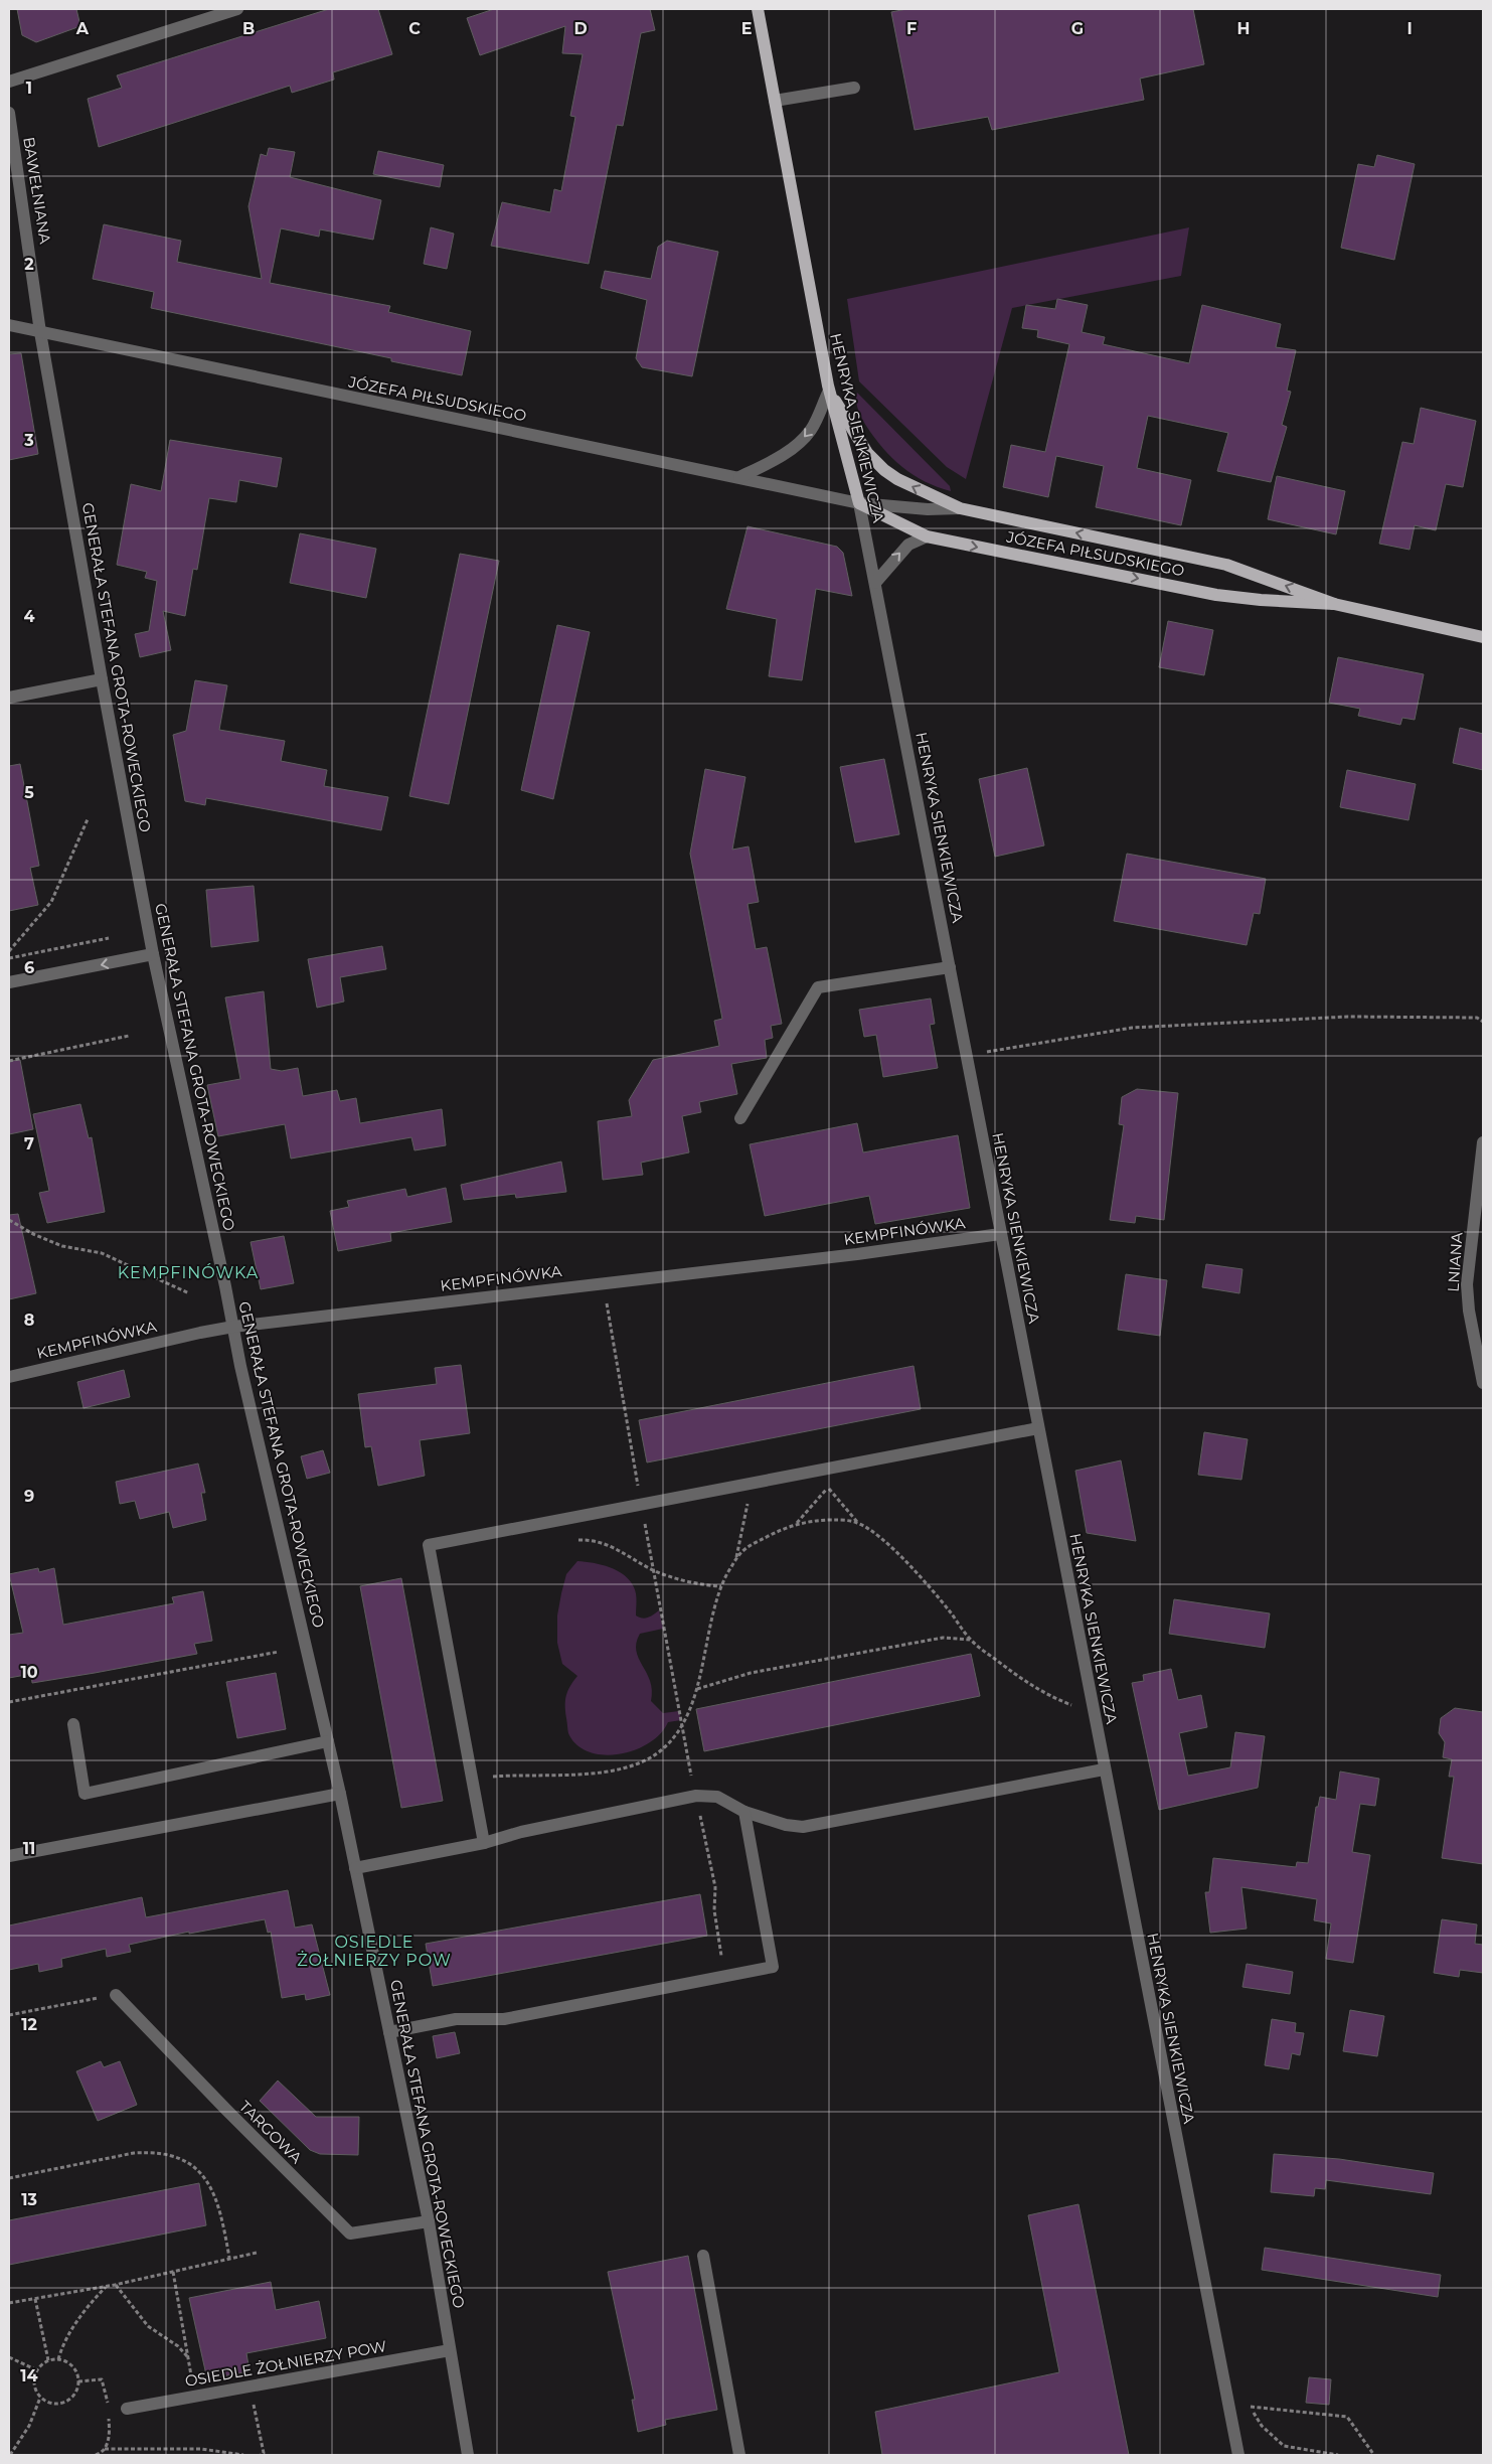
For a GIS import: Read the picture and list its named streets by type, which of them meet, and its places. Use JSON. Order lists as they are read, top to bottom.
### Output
{
  "streets": {
    "main road": ["JÓZEFA PIŁSUDSKIEGO", "HENRYKA SIENKIEWICZA"],
    "street": [
      "BAWEŁNIANA",
      "GENERAŁA STEFANA GROTA-ROWECKIEGO",
      "KEMPFINÓWKA",
      "LNIANA",
      "TARGOWA",
      "OSIEDLE ŻOŁNIERZY POW"
    ]
  },
  "crossings": [
    ["BAWEŁNIANA", "JÓZEFA PIŁSUDSKIEGO"],
    ["BAWEŁNIANA", "GENERAŁA STEFANA GROTA-ROWECKIEGO"],
    ["JÓZEFA PIŁSUDSKIEGO", "HENRYKA SIENKIEWICZA"],
    ["JÓZEFA PIŁSUDSKIEGO", "GENERAŁA STEFANA GROTA-ROWECKIEGO"],
    ["HENRYKA SIENKIEWICZA", "KEMPFINÓWKA"],
    ["GENERAŁA STEFANA GROTA-ROWECKIEGO", "KEMPFINÓWKA"],
    ["GENERAŁA STEFANA GROTA-ROWECKIEGO", "TARGOWA"],
    ["GENERAŁA STEFANA GROTA-ROWECKIEGO", "OSIEDLE ŻOŁNIERZY POW"]
  ],
  "districts": ["KEMPFINÓWKA", "OSIEDLE ŻOŁNIERZY POW"],
  "grid": {
    "columns": [
      "A",
      "B",
      "C",
      "D",
      "E",
      "F",
      "G",
      "H",
      "I"
    ],
    "rows": [
      "1",
      "2",
      "3",
      "4",
      "5",
      "6",
      "7",
      "8",
      "9",
      "10",
      "11",
      "12",
      "13",
      "14"
    ]
  }
}
